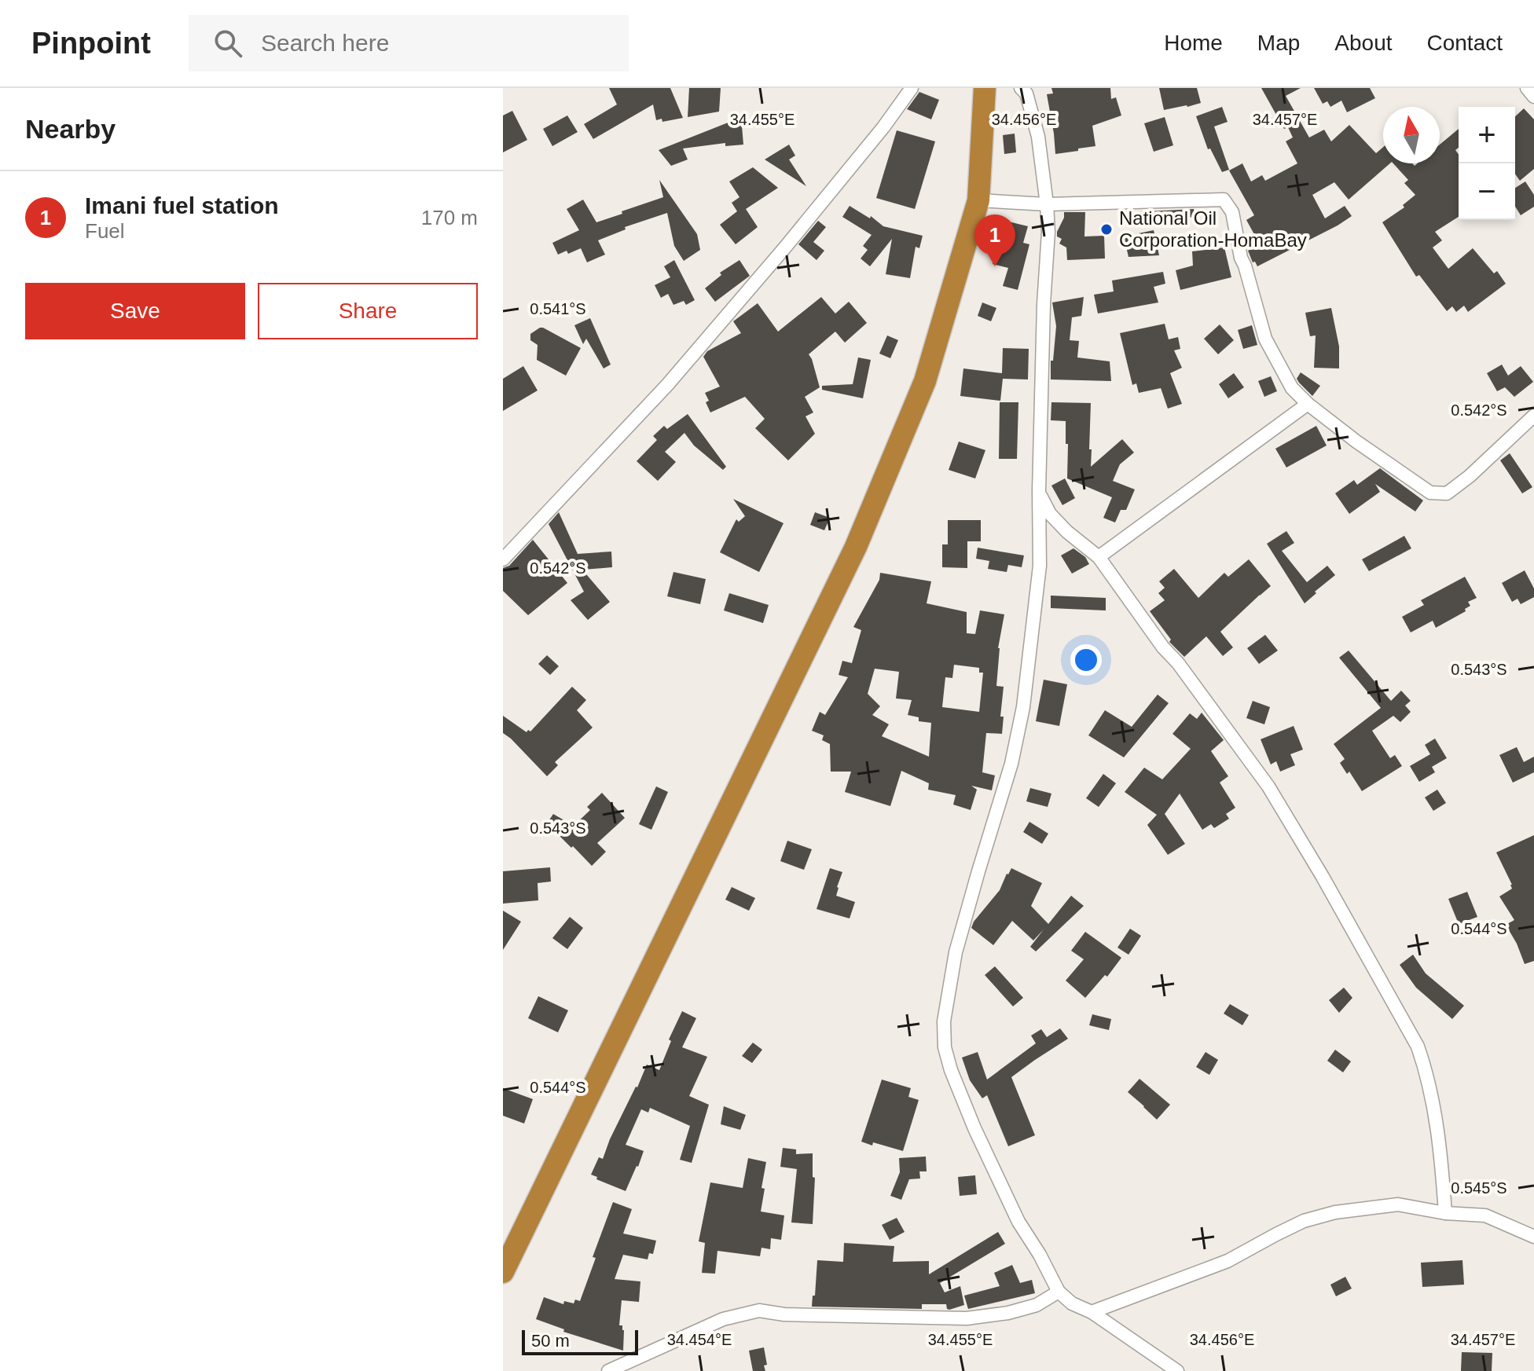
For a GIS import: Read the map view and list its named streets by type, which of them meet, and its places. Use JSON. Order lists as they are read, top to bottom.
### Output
{
  "places": ["National Oil Corporation-HomaBay"],
  "scale_bar": "50 m",
  "north": "top",
  "page": {
    "header": "Pinpoint",
    "search": "Search here",
    "nav": [
      "Home",
      "Map",
      "About",
      "Contact"
    ],
    "heading": "Nearby",
    "map_buttons": ["+", "−"],
    "list": [
      {
        "mark": "1",
        "name": "Imani fuel station",
        "note": "Fuel",
        "value": "170 m"
      }
    ],
    "pins": "1",
    "buttons": ["Save", "Share"],
    "scale": "50 m"
  },
  "coordinates": [
    "34.455°E",
    "34.456°E",
    "34.457°E",
    "0.541°S",
    "0.542°S",
    "0.543°S",
    "0.544°S",
    "0.545°S",
    "34.454°E"
  ]
}
